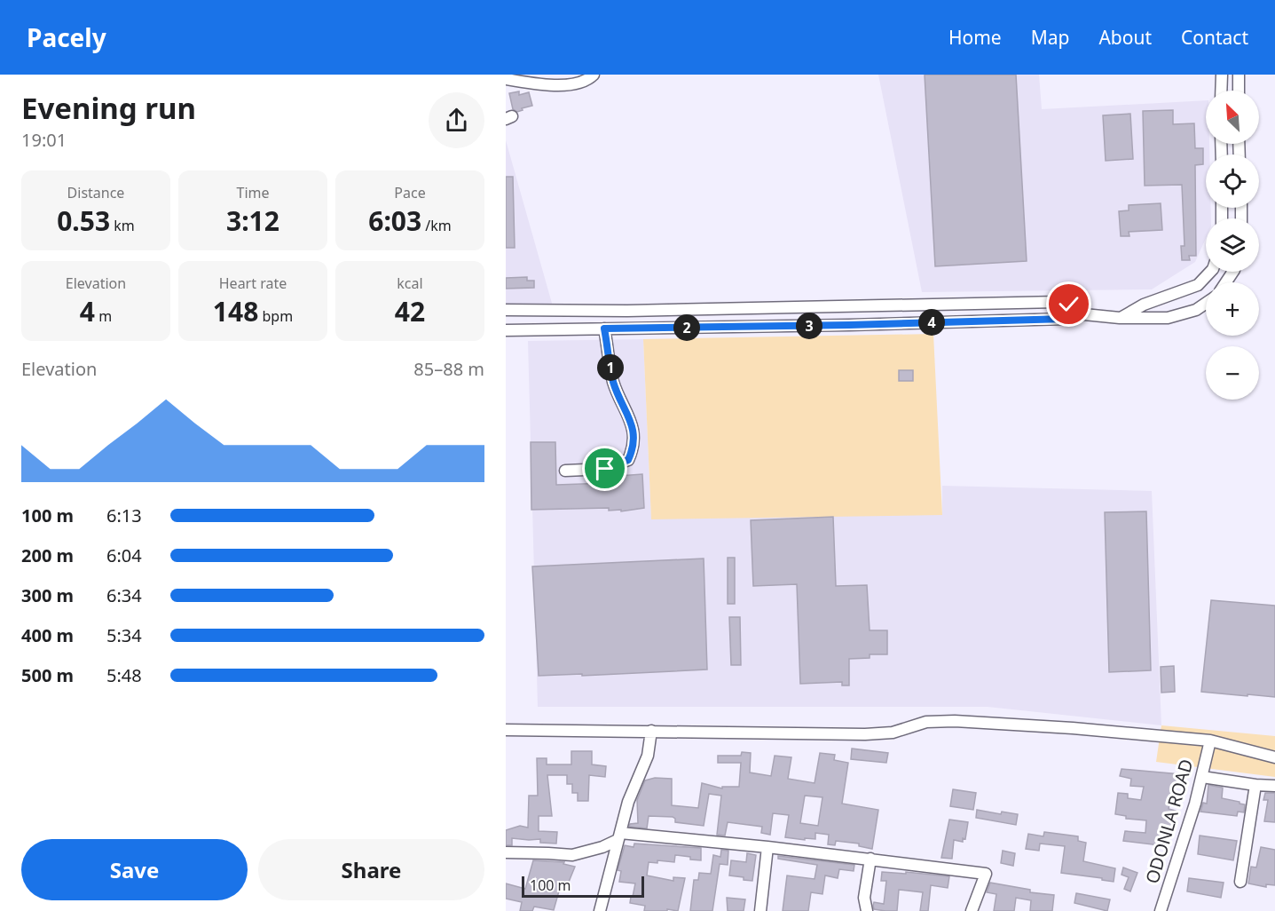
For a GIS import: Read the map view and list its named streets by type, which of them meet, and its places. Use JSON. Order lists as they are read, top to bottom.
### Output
{
  "streets": {
    "street": ["ODONLA ROAD"]
  },
  "scale_bar": "100 m",
  "north": "top left",
  "page": {
    "header": "Pacely",
    "nav": [
      "Home",
      "Map",
      "About",
      "Contact"
    ],
    "heading": ["Evening run", "19:01"],
    "map_buttons": ["+", "−"],
    "stats": [
      ["Distance", "0.53 km"],
      ["Time", "3:12"],
      ["Pace", "6:03 /km"],
      ["Elevation", "4 m"],
      ["Heart rate", "148 bpm"],
      ["kcal", "42"]
    ],
    "pins": [
      "4",
      "3",
      "2",
      "1"
    ],
    "chart": ["Elevation", "85–88 m"],
    "list": [
      {
        "name": "100 m",
        "note": "6:13"
      },
      {
        "name": "200 m",
        "note": "6:04"
      },
      {
        "name": "300 m",
        "note": "6:34"
      },
      {
        "name": "400 m",
        "note": "5:34"
      },
      {
        "name": "500 m",
        "note": "5:48"
      }
    ],
    "buttons": ["Save", "Share"],
    "scale": "100 m"
  }
}
